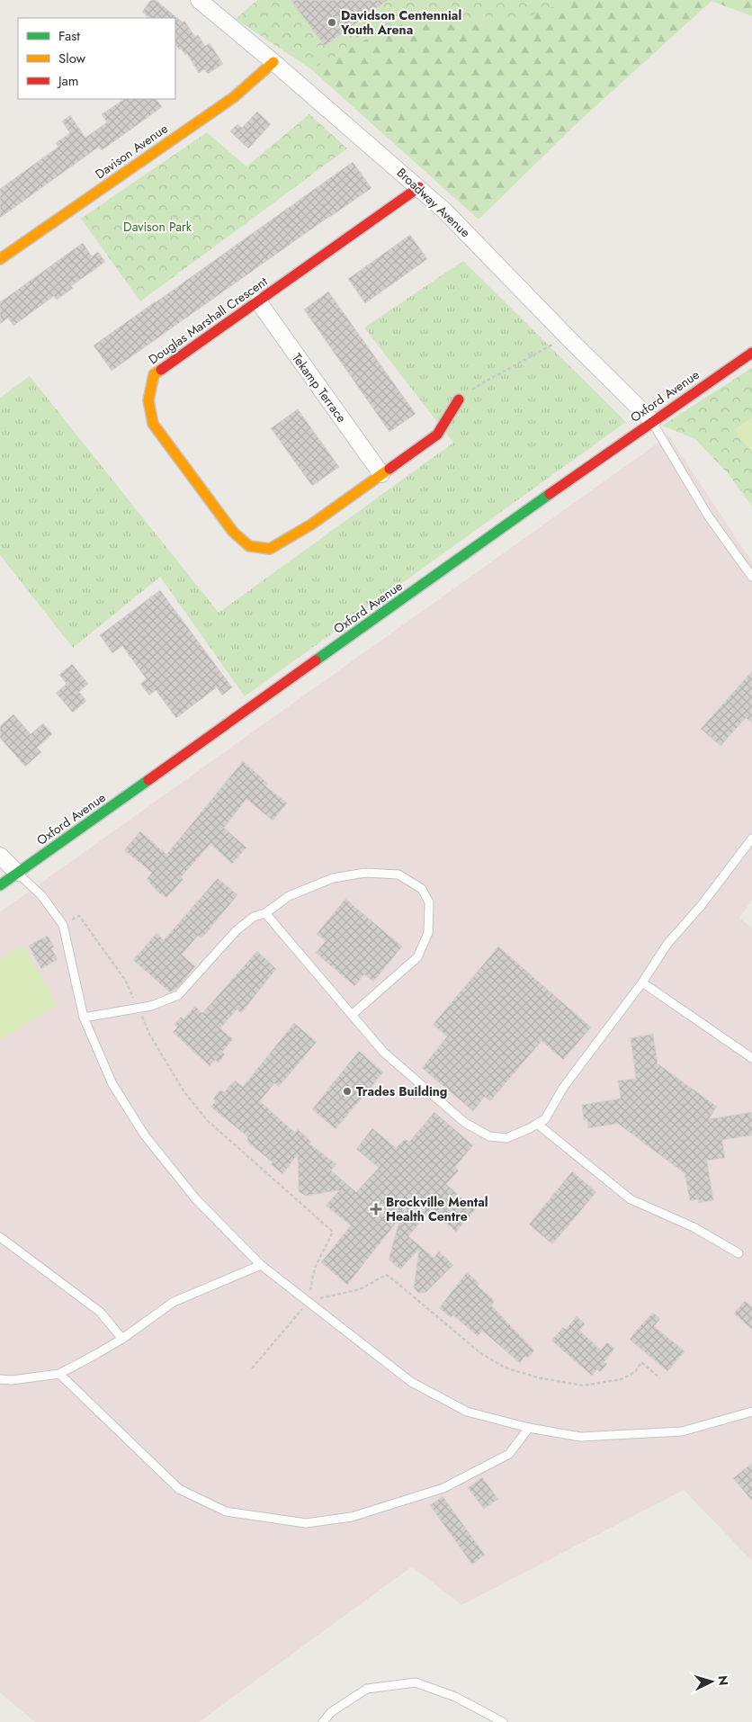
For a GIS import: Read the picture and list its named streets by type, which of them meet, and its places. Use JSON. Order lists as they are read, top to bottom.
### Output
{
  "streets": {
    "street": [
      "Davison Avenue",
      "Broadway Avenue",
      "Douglas Marshall Crescent",
      "Tekamp Terrace",
      "Oxford Avenue"
    ]
  },
  "crossings": [
    ["Davison Avenue", "Broadway Avenue"],
    ["Broadway Avenue", "Douglas Marshall Crescent"],
    ["Broadway Avenue", "Oxford Avenue"],
    ["Douglas Marshall Crescent", "Tekamp Terrace"]
  ],
  "parks": ["Davison Park"],
  "places": {
    "other": ["Davidson Centennial Youth Arena", "Trades Building"],
    "health": ["Brockville Mental Health Centre"]
  },
  "legend": ["Fast", "Slow", "Jam"],
  "north": "right"
}
